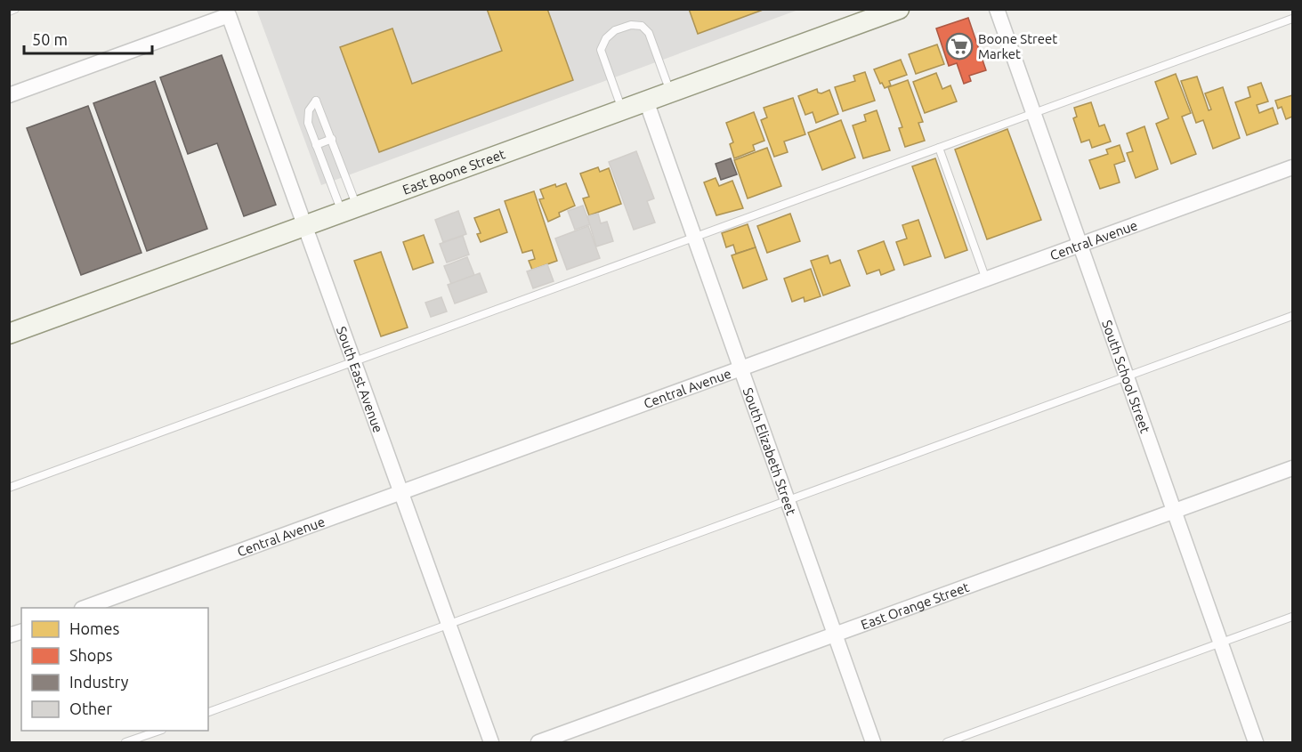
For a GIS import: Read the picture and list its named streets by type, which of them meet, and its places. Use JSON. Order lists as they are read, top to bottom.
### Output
{
  "streets": {
    "street": [
      "East Boone Street",
      "Central Avenue",
      "South School Street",
      "South East Avenue",
      "South Elizabeth Street",
      "East Orange Street"
    ]
  },
  "crossings": [
    ["East Boone Street", "South East Avenue"],
    ["East Boone Street", "South Elizabeth Street"],
    ["Central Avenue", "South School Street"],
    ["Central Avenue", "South East Avenue"],
    ["Central Avenue", "South Elizabeth Street"],
    ["South School Street", "East Orange Street"],
    ["South Elizabeth Street", "East Orange Street"]
  ],
  "places": {
    "supermarket": ["Boone Street Market"]
  },
  "legend": [
    "Homes",
    "Shops",
    "Industry",
    "Other"
  ],
  "scale_bar": "50 m"
}
